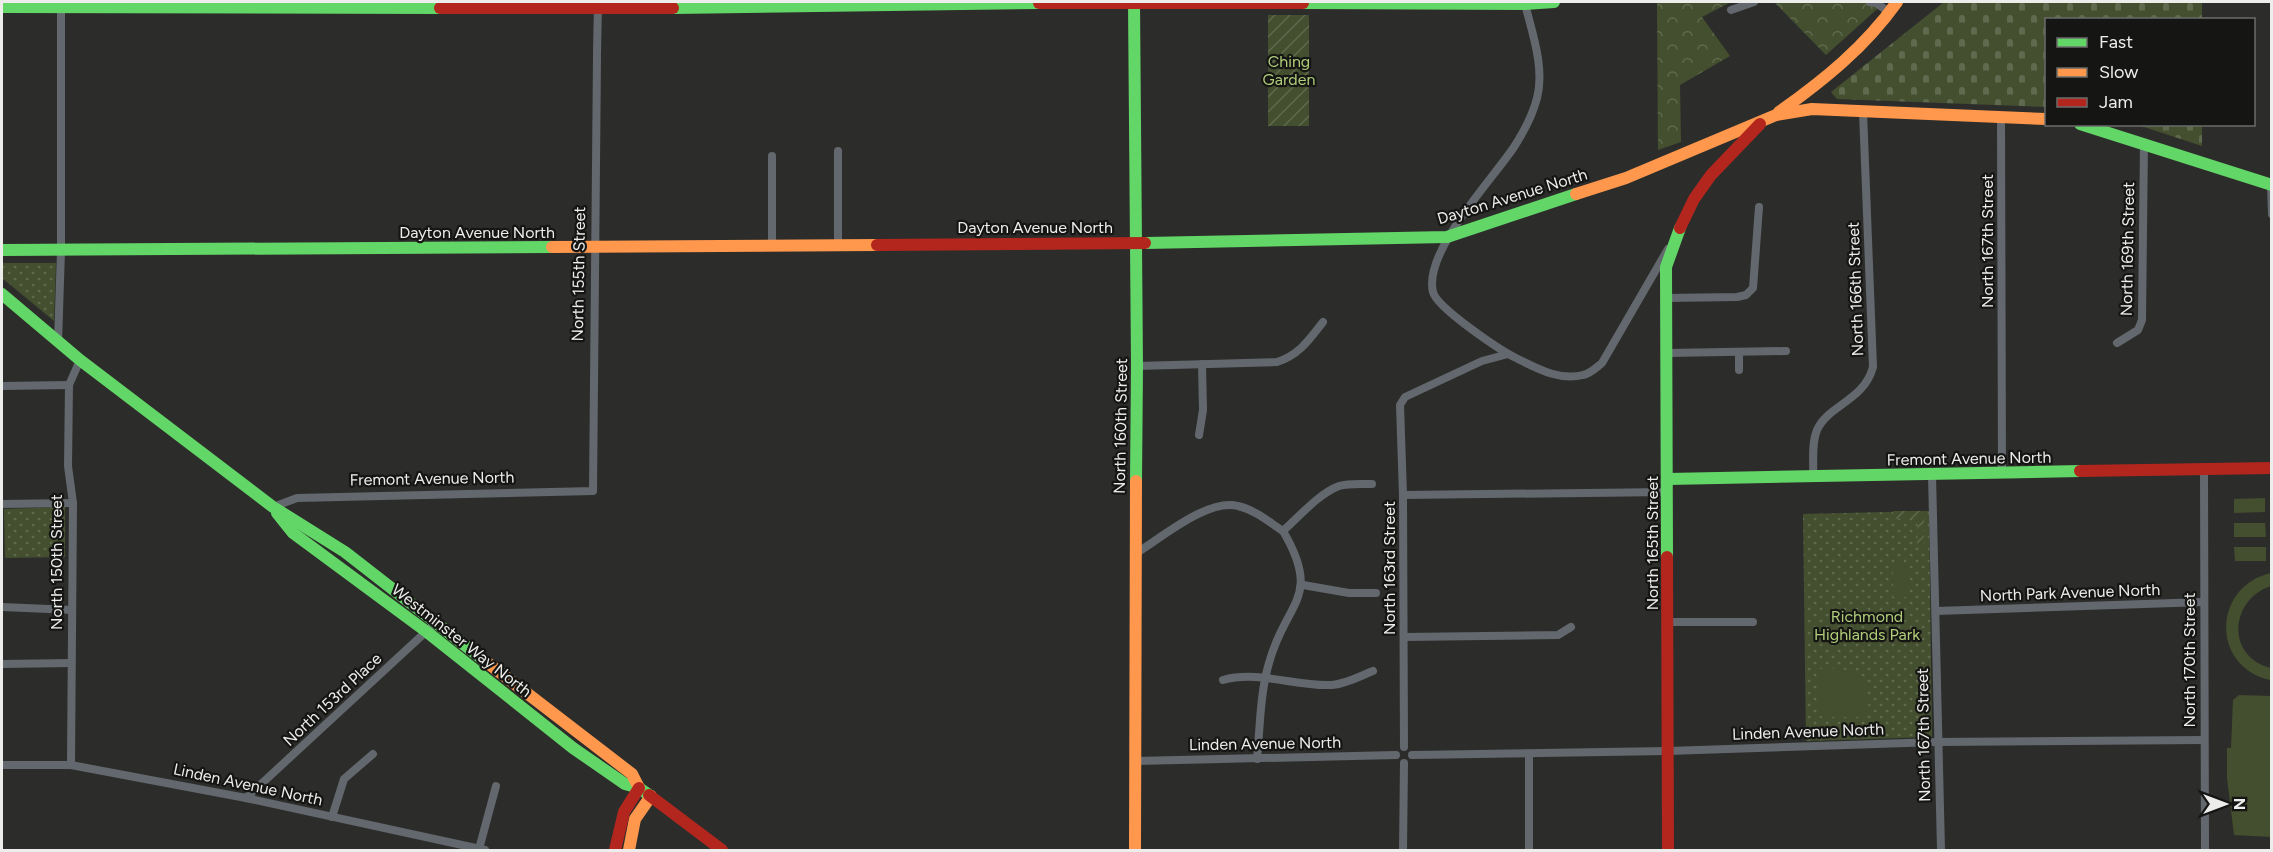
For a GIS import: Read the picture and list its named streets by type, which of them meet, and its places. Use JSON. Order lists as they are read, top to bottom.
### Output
{
  "streets": {
    "street": [
      "Dayton Avenue North",
      "North 167th Street",
      "North 169th Street",
      "North 155th Street",
      "North 166th Street",
      "North 160th Street",
      "Fremont Avenue North",
      "North 165th Street",
      "North 150th Street",
      "North 163rd Street",
      "North Park Avenue North",
      "Westminster Way North",
      "North 170th Street",
      "North 153rd Place",
      "Linden Avenue North"
    ]
  },
  "crossings": [
    ["Dayton Avenue North", "North 167th Street"],
    ["Dayton Avenue North", "North 155th Street"],
    ["Dayton Avenue North", "North 166th Street"],
    ["Dayton Avenue North", "North 160th Street"],
    ["Dayton Avenue North", "North 165th Street"],
    ["North 167th Street", "Fremont Avenue North"],
    ["North 167th Street", "North Park Avenue North"],
    ["North 167th Street", "Linden Avenue North"],
    ["North 155th Street", "Fremont Avenue North"],
    ["North 166th Street", "Fremont Avenue North"],
    ["North 160th Street", "Linden Avenue North"],
    ["Fremont Avenue North", "North 165th Street"],
    ["Fremont Avenue North", "North 163rd Street"],
    ["Fremont Avenue North", "Westminster Way North"],
    ["Fremont Avenue North", "North 170th Street"],
    ["North 165th Street", "Linden Avenue North"],
    ["North 150th Street", "Westminster Way North"],
    ["North 150th Street", "Linden Avenue North"],
    ["North 163rd Street", "Linden Avenue North"],
    ["North Park Avenue North", "North 170th Street"],
    ["Westminster Way North", "North 153rd Place"],
    ["North 170th Street", "Linden Avenue North"],
    ["North 153rd Place", "Linden Avenue North"]
  ],
  "parks": ["Ching Garden", "Richmond Highlands Park"],
  "legend": ["Fast", "Slow", "Jam"],
  "north": "right"
}
